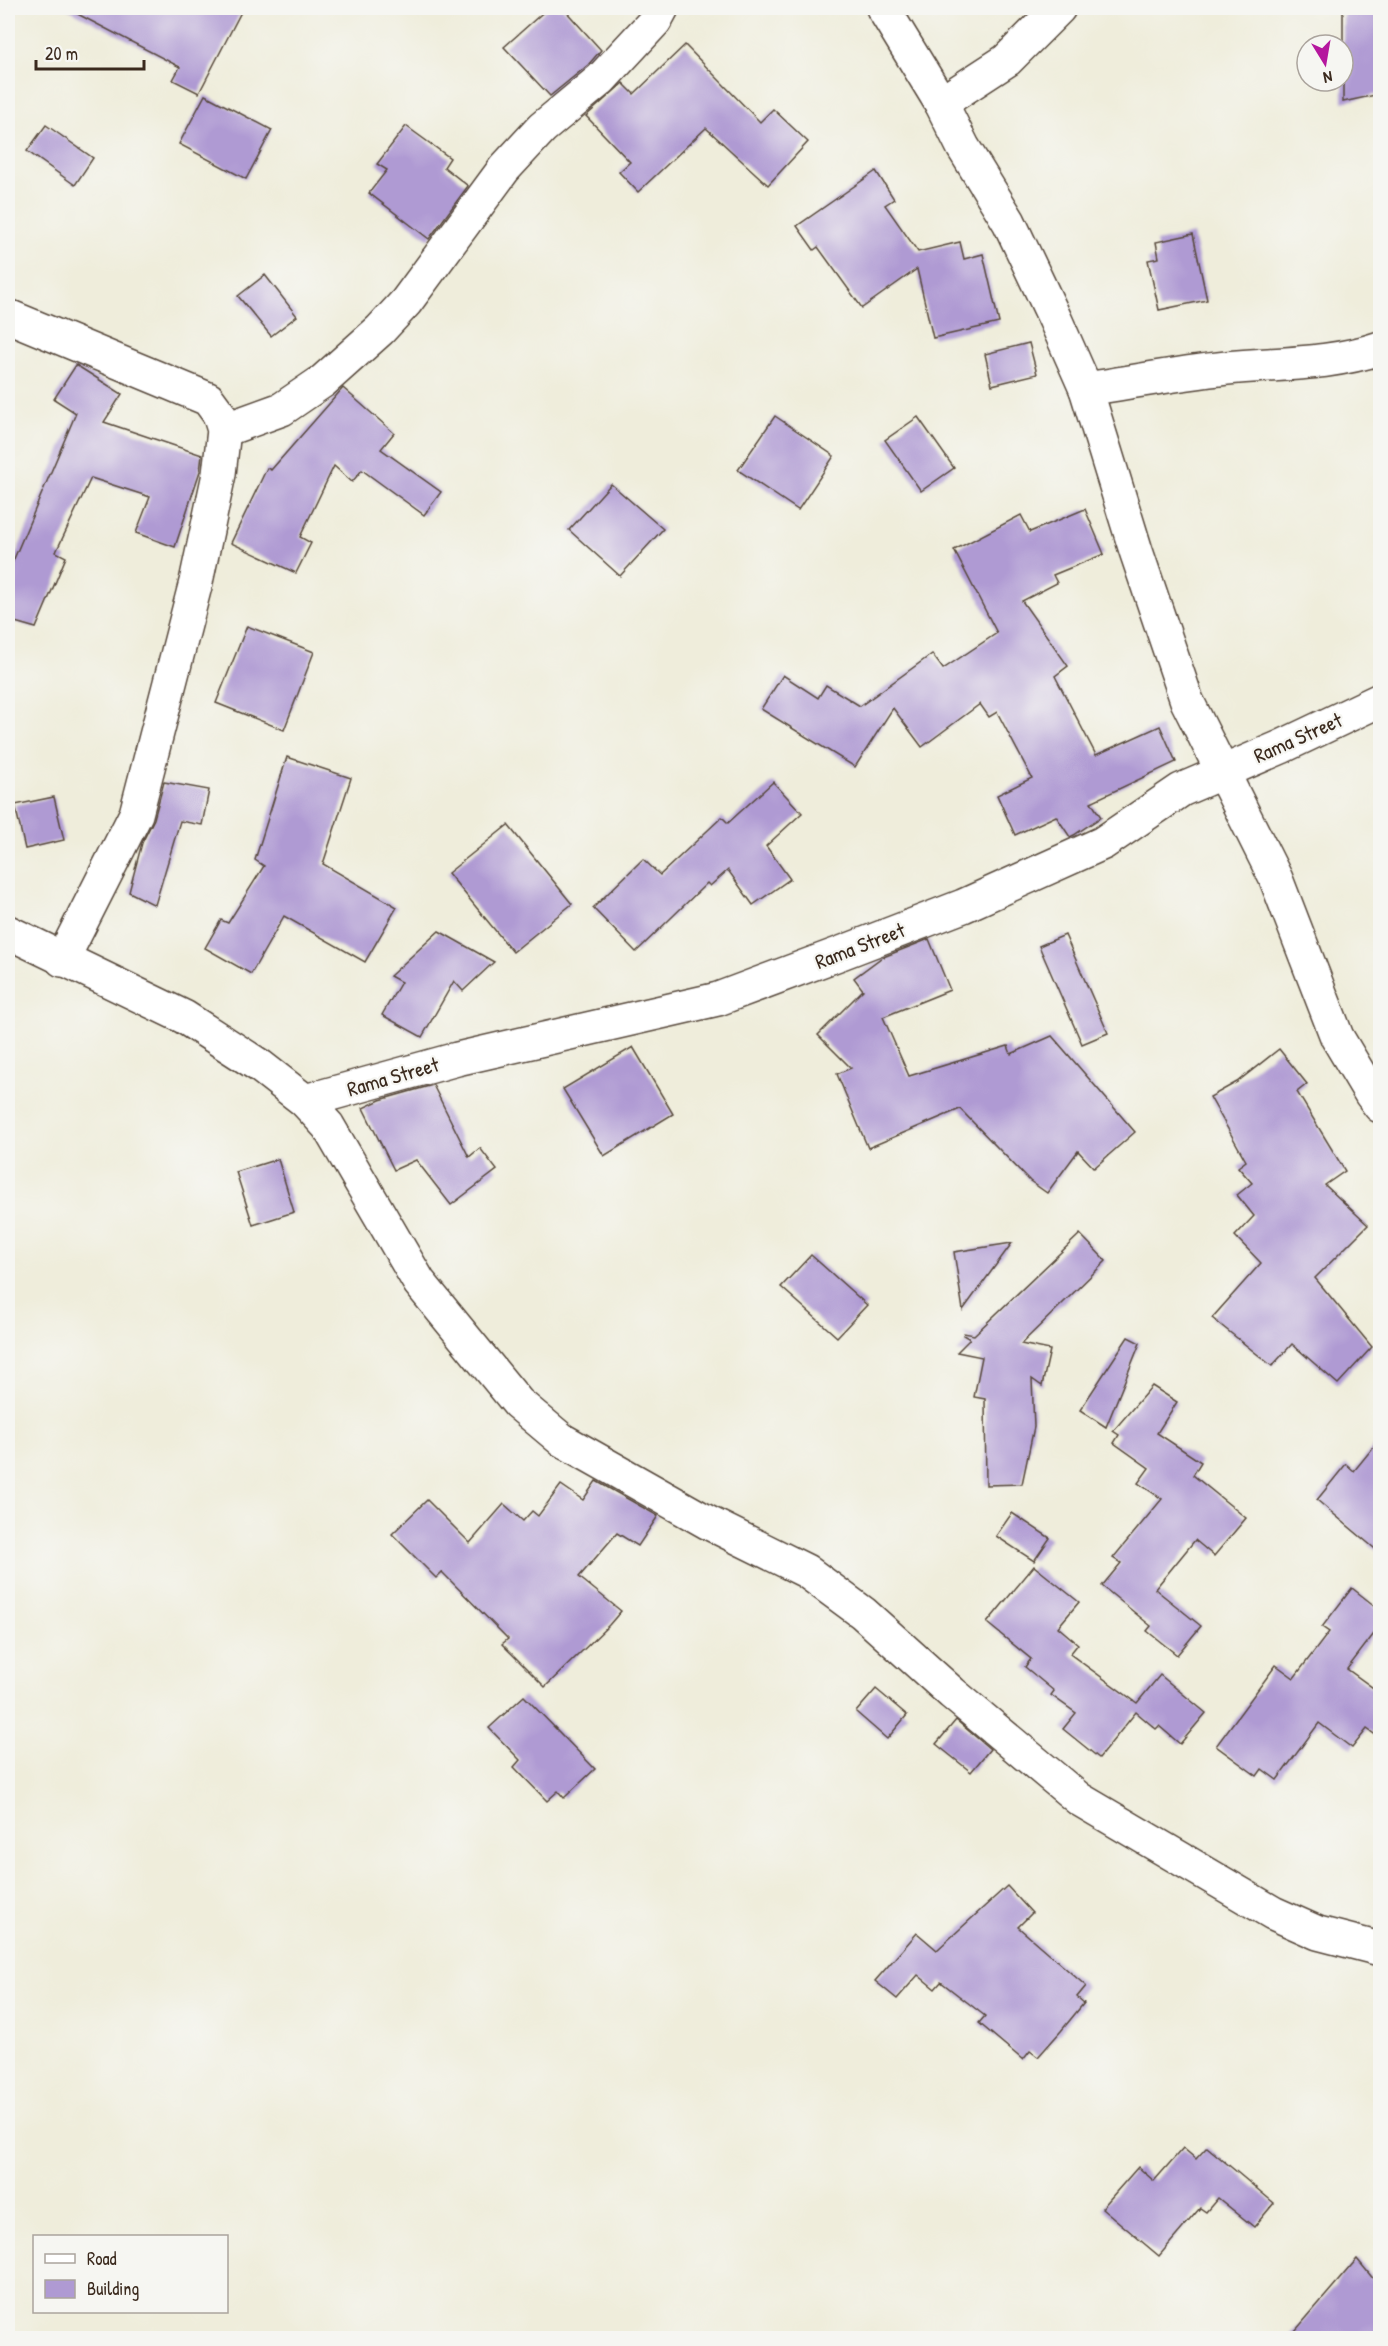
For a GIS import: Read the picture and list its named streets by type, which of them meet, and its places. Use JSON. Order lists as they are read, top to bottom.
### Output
{
  "streets": {
    "street": ["Rama Street"]
  },
  "legend": ["Road", "Building"],
  "scale_bar": "20 m",
  "north": "bottom"
}
